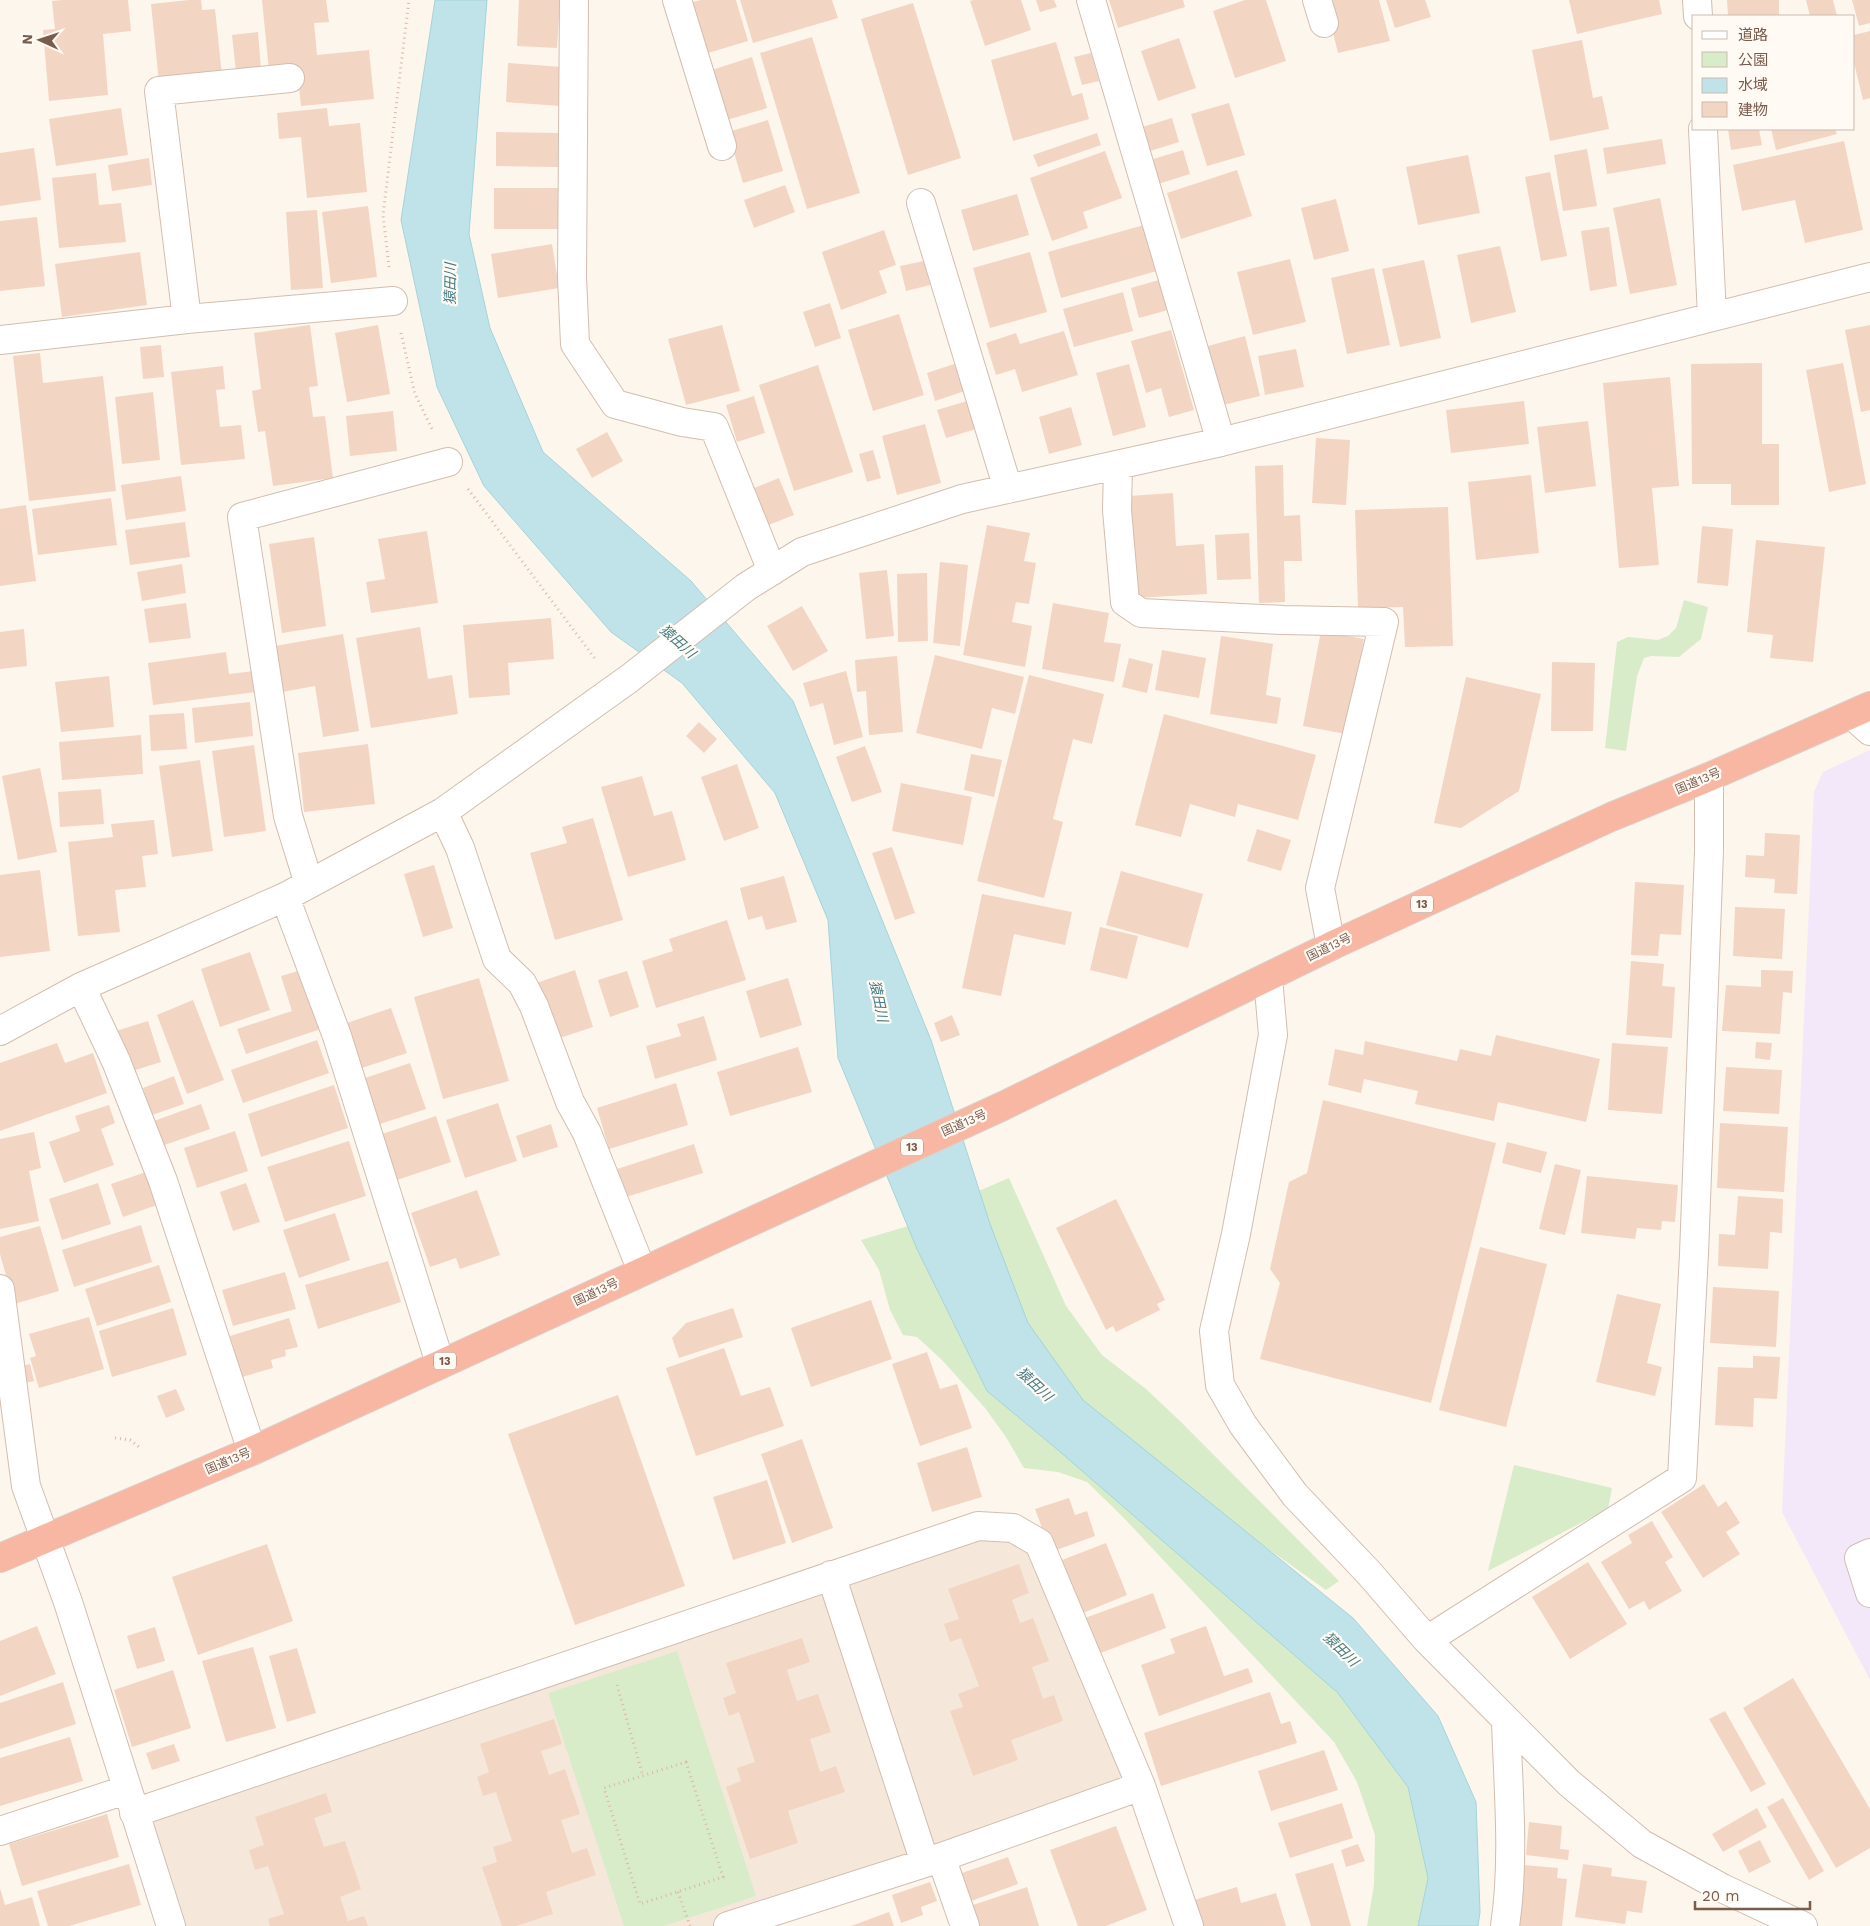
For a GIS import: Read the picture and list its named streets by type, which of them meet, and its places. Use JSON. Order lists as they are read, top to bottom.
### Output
{
  "streets": {
    "highway": ["国道13号", "13"]
  },
  "water": ["猿田川"],
  "legend": [
    "道路",
    "公園",
    "水域",
    "建物"
  ],
  "scale_bar": "20 m",
  "north": "left"
}
